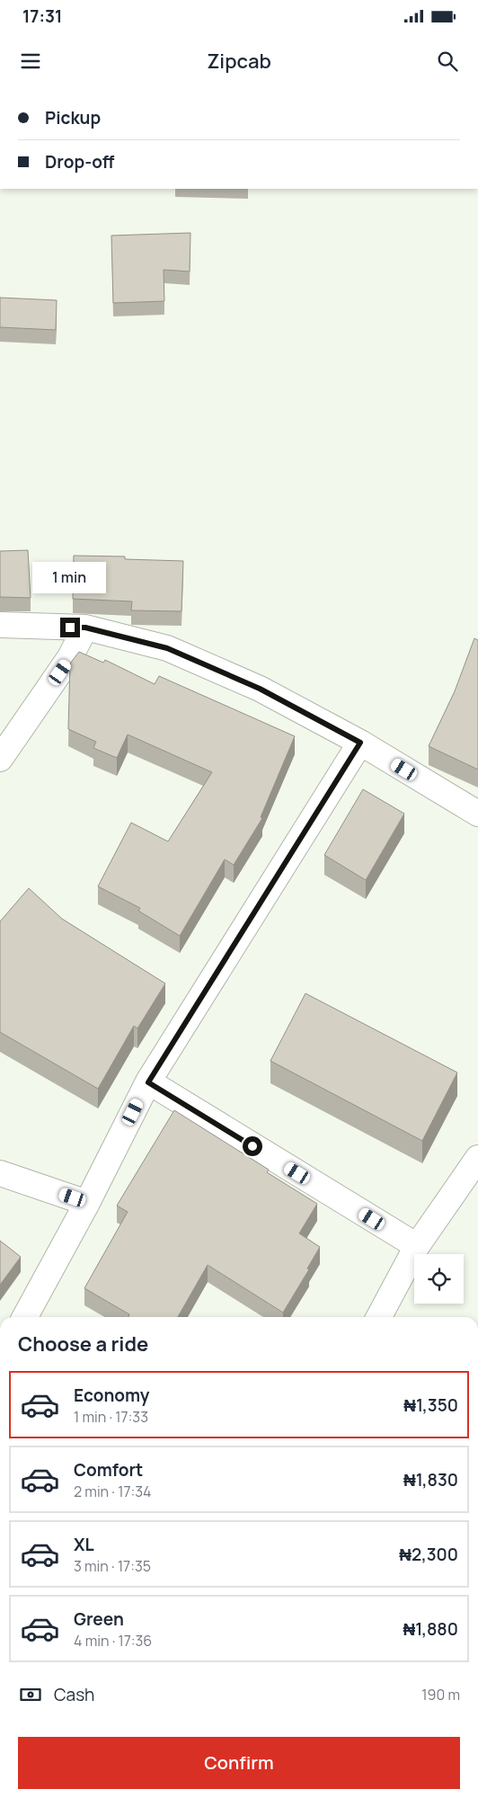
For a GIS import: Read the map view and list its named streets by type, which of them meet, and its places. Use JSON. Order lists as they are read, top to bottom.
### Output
{
  "page": {
    "status": "17:31",
    "header": "Zipcab",
    "banner": ["Pickup", "Drop-off"],
    "bubble": "1 min",
    "heading": "Choose a ride",
    "list": [
      {
        "name": "Economy",
        "note": "1 min · 17:33",
        "value": "₦1,350"
      },
      {
        "name": "Comfort",
        "note": "2 min · 17:34",
        "value": "₦1,830"
      },
      {
        "name": "XL",
        "note": "3 min · 17:35",
        "value": "₦2,300"
      },
      {
        "name": "Green",
        "note": "4 min · 17:36",
        "value": "₦1,880"
      }
    ],
    "pay": ["Cash", "190 m"],
    "buttons": "Confirm"
  }
}
